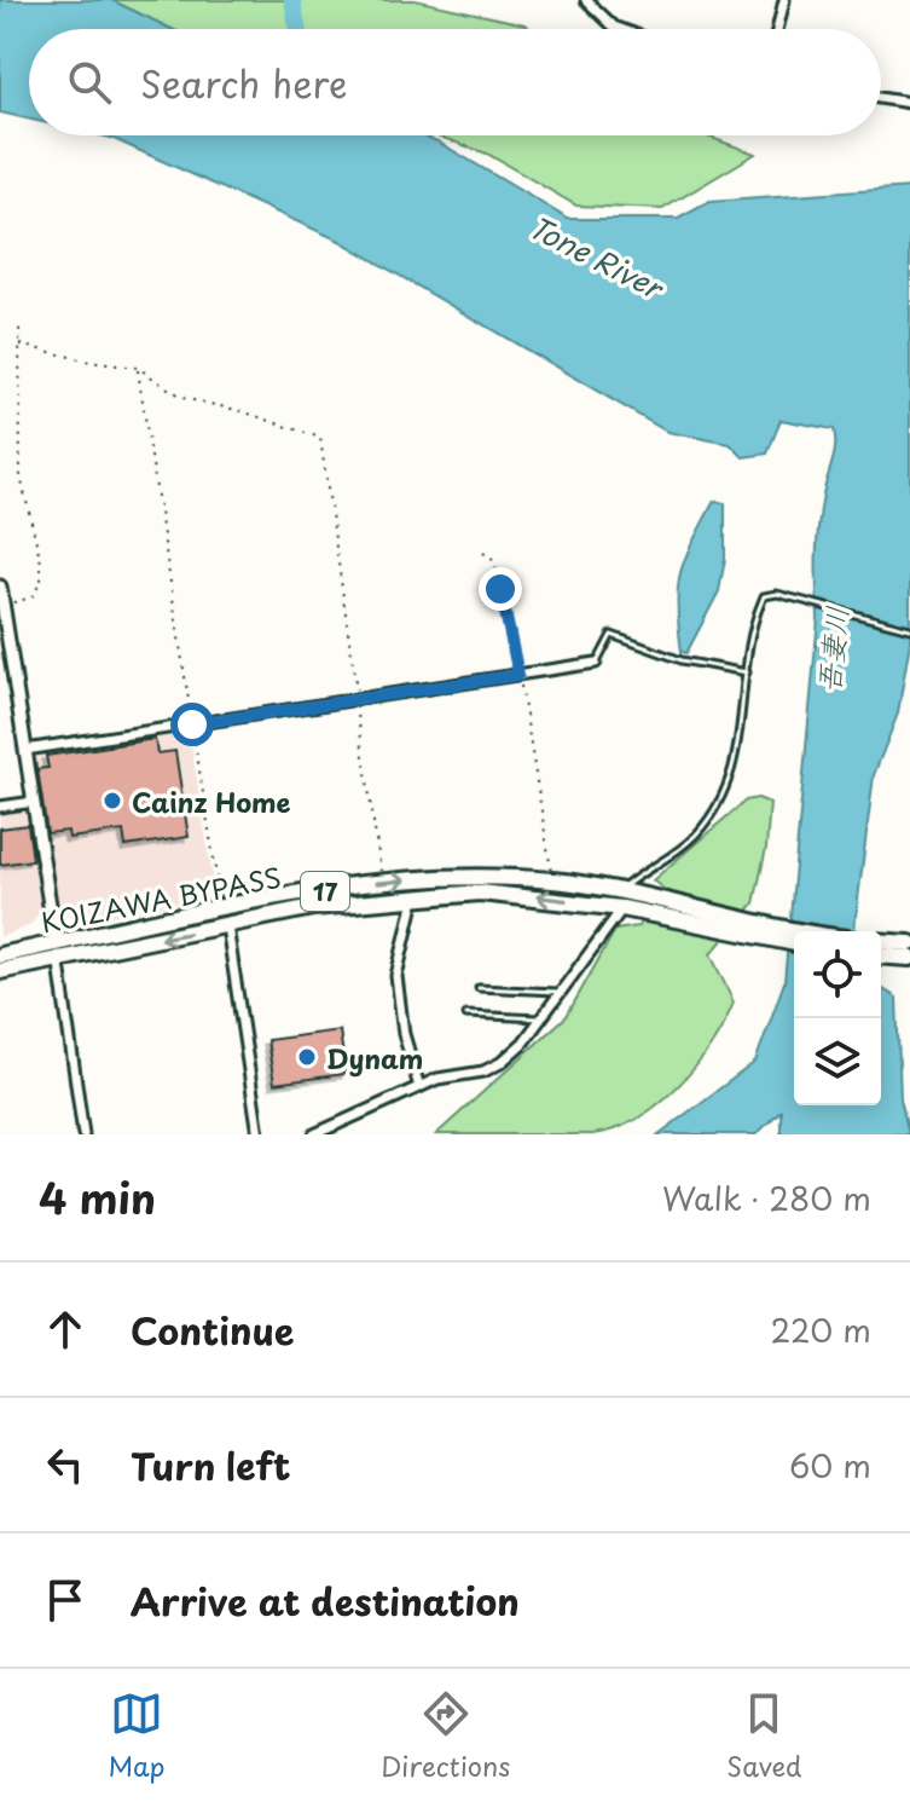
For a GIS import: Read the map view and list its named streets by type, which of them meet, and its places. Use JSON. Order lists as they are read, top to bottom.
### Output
{
  "streets": {
    "highway": ["17", "KOIZAWA BYPASS"]
  },
  "water": ["Tone River", "吾妻川"],
  "places": ["Cainz Home", "Dynam"],
  "page": {
    "search": "Search here",
    "heading": ["4 min", "Walk · 280 m"],
    "list": [
      ["Continue", "220 m"],
      ["Turn left", "60 m"],
      "Arrive at destination"
    ],
    "nav": ["Map", "Directions", "Saved"]
  }
}
